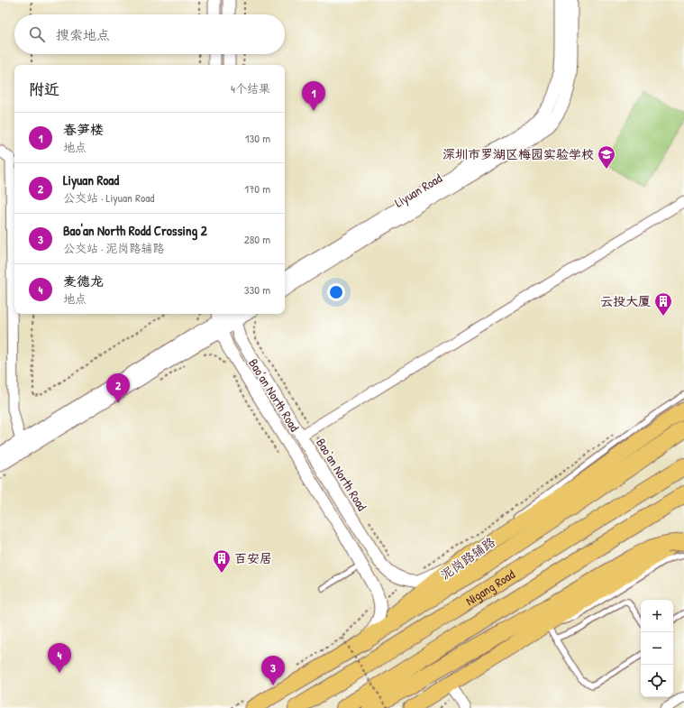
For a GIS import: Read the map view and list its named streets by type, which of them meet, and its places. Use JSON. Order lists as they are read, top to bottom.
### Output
{
  "streets": {
    "highway": ["Nigang Road"],
    "main road": ["泥岗路辅路"],
    "street": ["Liyuan Road", "Bao’an North Road", "Bao‘an North Road"]
  },
  "crossings": [
    ["Bao’an North Road", "泥岗路辅路"],
    ["Bao‘an North Road", "泥岗路辅路"]
  ],
  "places": {
    "school or university": ["深圳市罗湖区梅园实验学校"],
    "building": ["云投大厦", "百安居"]
  },
  "page": {
    "search": "搜索地点",
    "heading": ["附近", "4个结果"],
    "pins": [
      "1",
      "2",
      "4",
      "3"
    ],
    "list": [
      {
        "mark": "1",
        "name": "春笋楼",
        "note": "地点",
        "value": "130 m"
      },
      {
        "mark": "2",
        "name": "Liyuan Road",
        "note": "公交站 · Liyuan Road",
        "value": "170 m"
      },
      {
        "mark": "3",
        "name": "Bao'an North Rodd Crossing 2",
        "note": "公交站 · 泥岗路辅路",
        "value": "280 m"
      },
      {
        "mark": "4",
        "name": "麦德龙",
        "note": "地点",
        "value": "330 m"
      }
    ],
    "map_buttons": ["+", "−"]
  }
}
